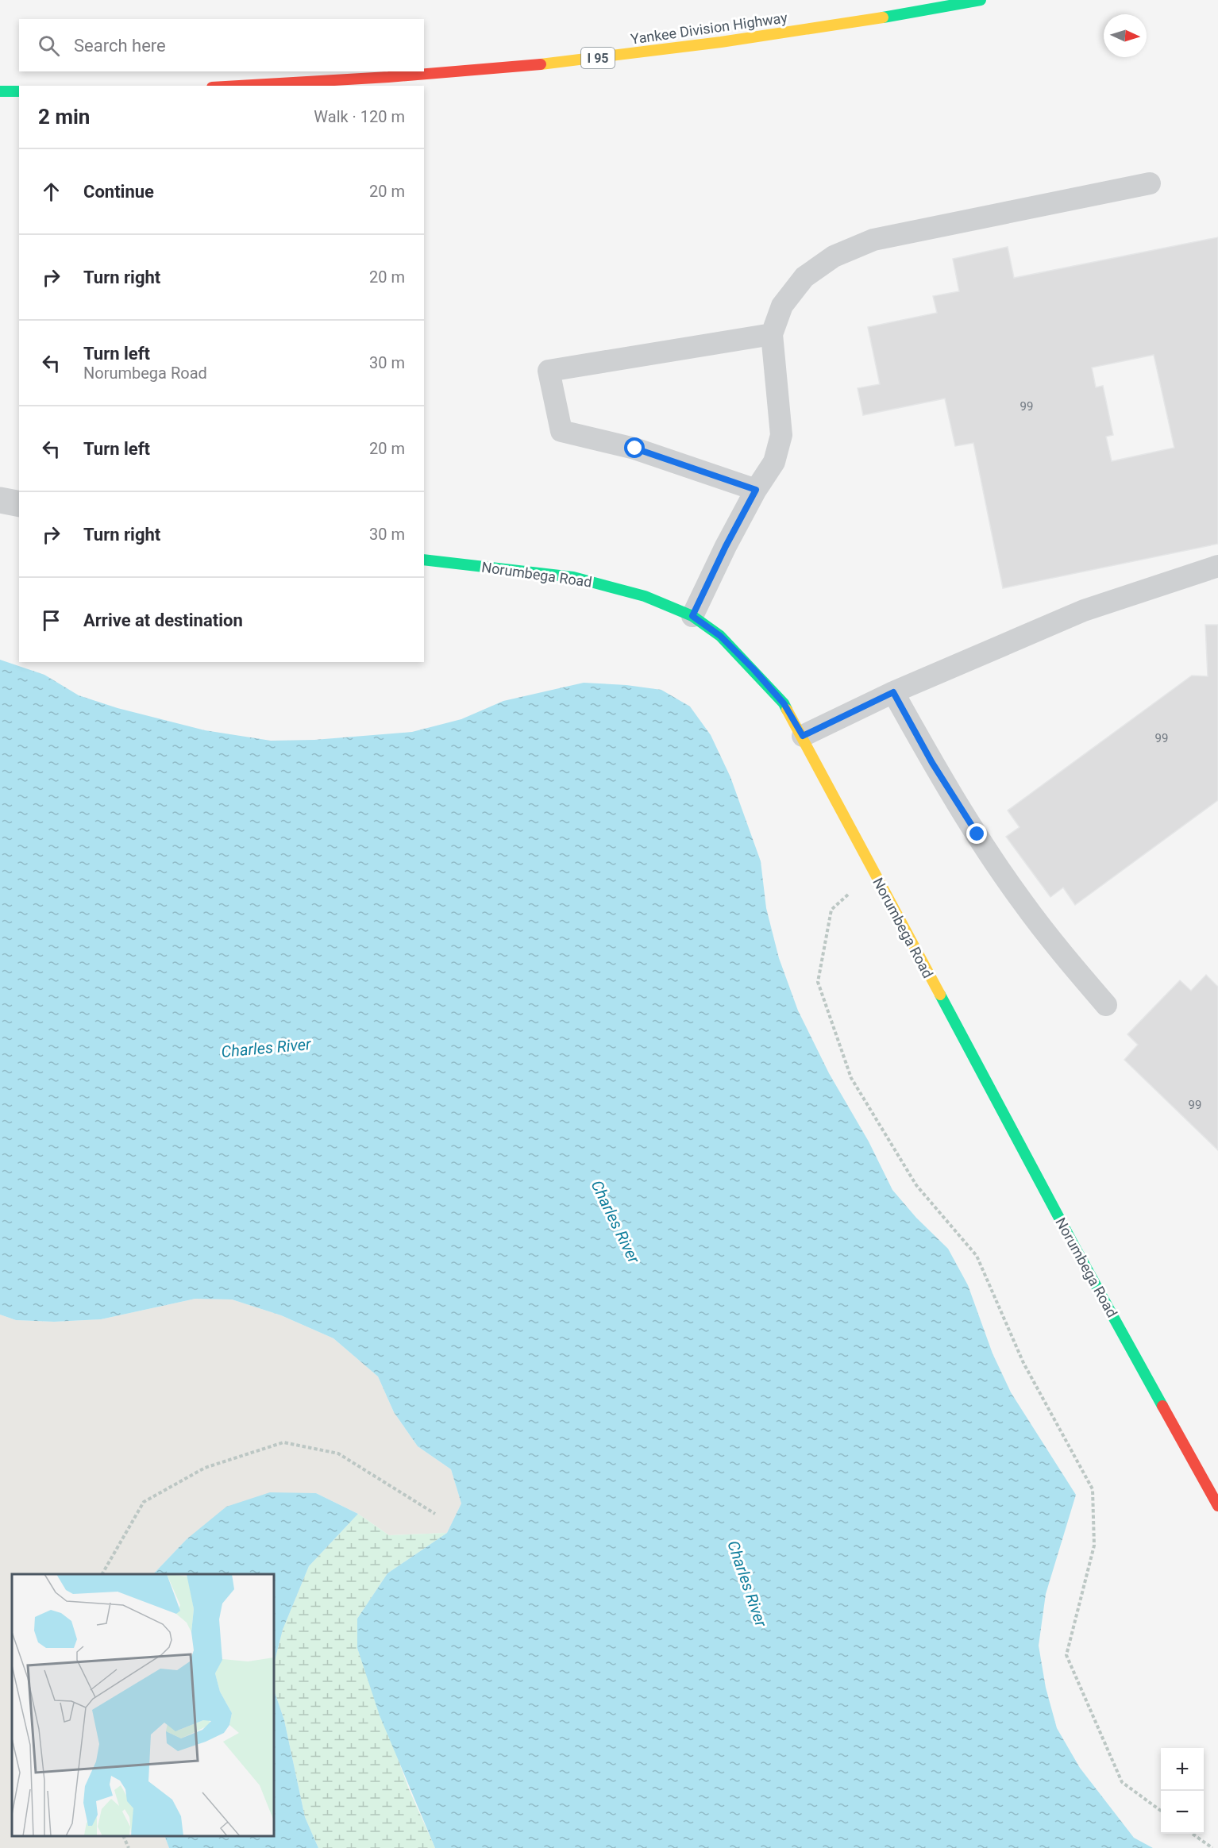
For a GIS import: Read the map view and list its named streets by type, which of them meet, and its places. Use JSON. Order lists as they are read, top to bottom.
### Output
{
  "streets": {
    "main road": ["Yankee Division Highway", "I 95", "Norumbega Road"]
  },
  "water": ["Charles River"],
  "house_numbers": ["99", "99", "99"],
  "north": "right",
  "page": {
    "search": "Search here",
    "heading": ["2 min", "Walk · 120 m"],
    "list": [
      ["Continue", "20 m"],
      ["Turn right", "20 m"],
      ["Turn left", "Norumbega Road", "30 m"],
      ["Turn left", "20 m"],
      ["Turn right", "30 m"],
      "Arrive at destination"
    ],
    "map_buttons": ["+", "−"]
  }
}
